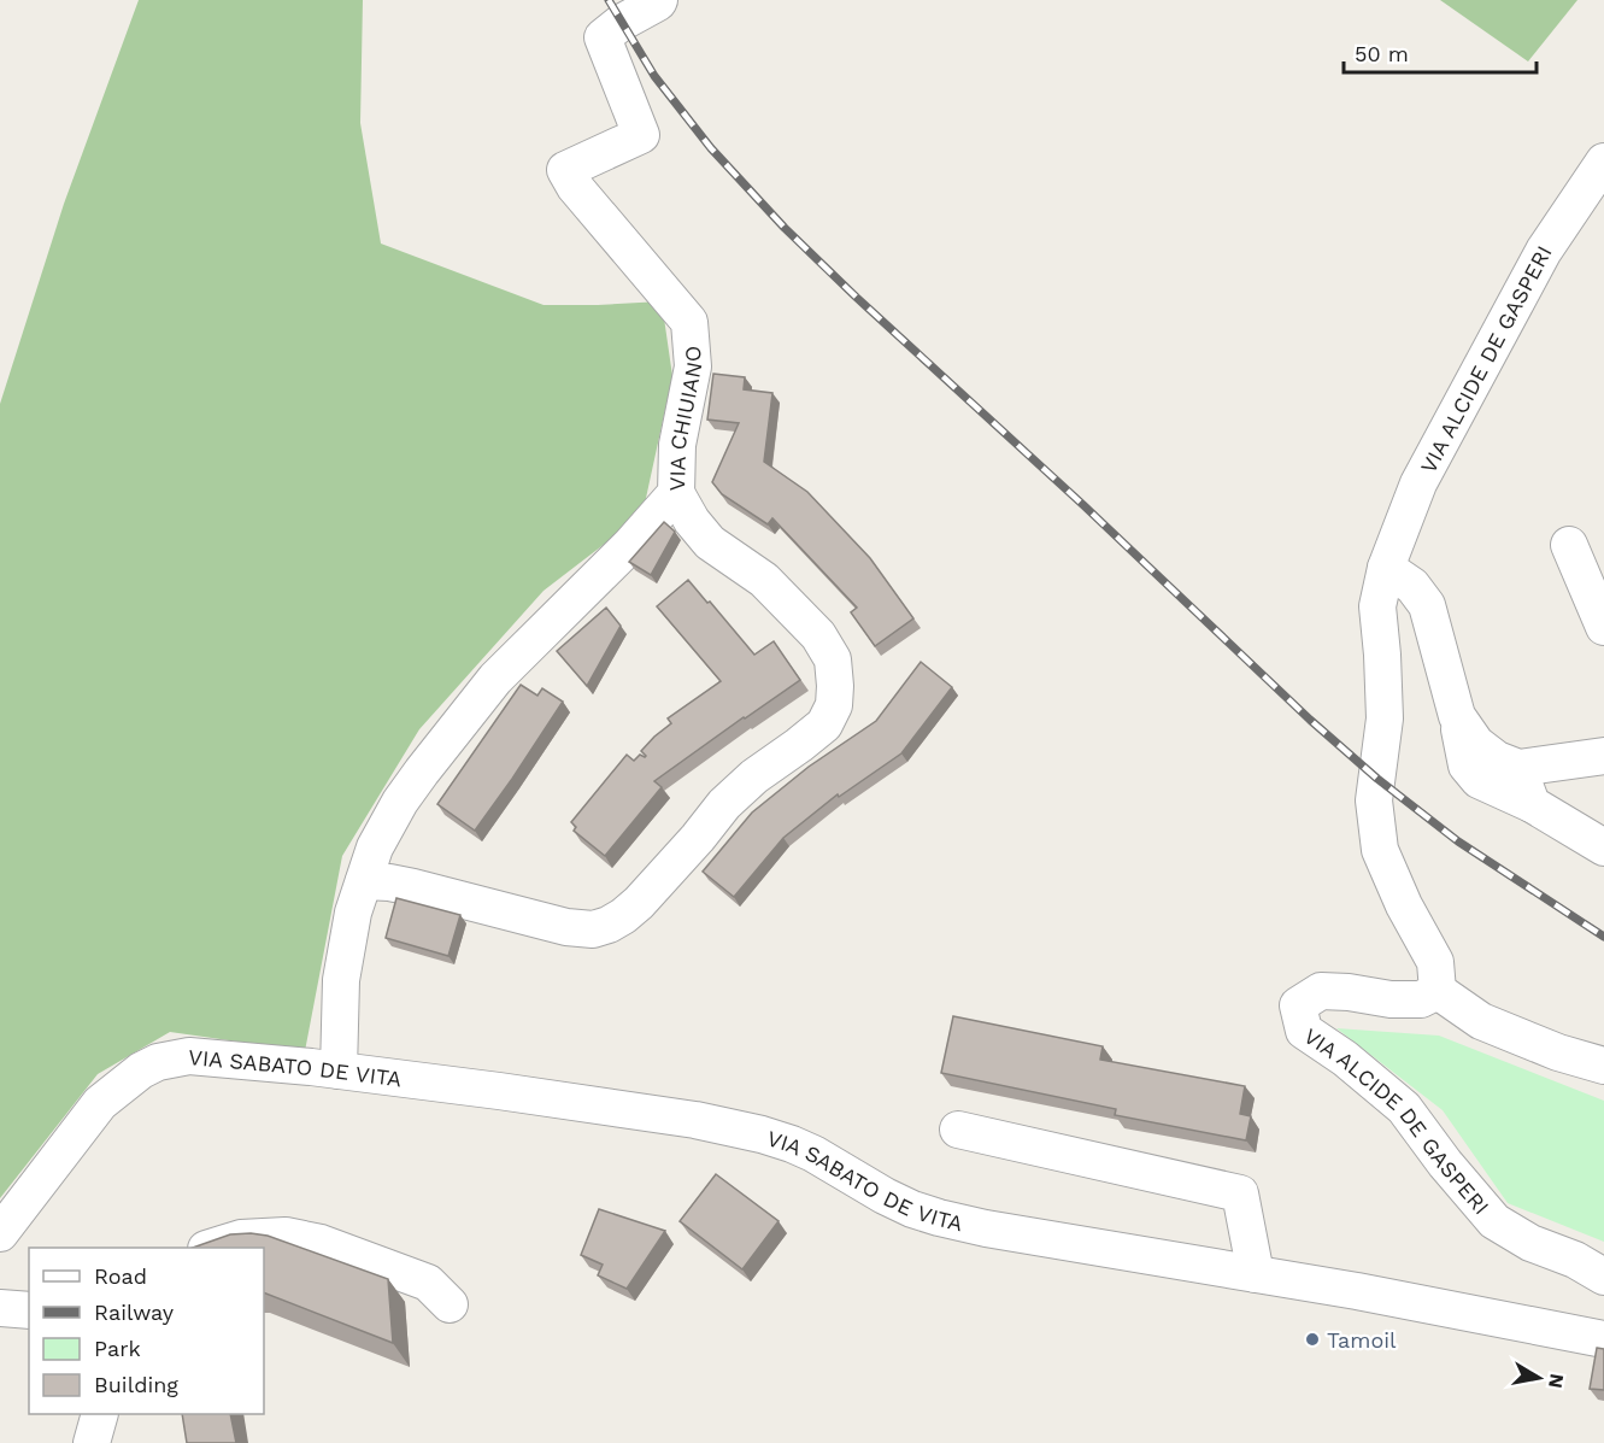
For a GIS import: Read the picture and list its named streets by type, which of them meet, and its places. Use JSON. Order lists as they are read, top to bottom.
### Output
{
  "streets": {
    "street": ["VIA ALCIDE DE GASPERI", "VIA CHIUIANO", "VIA SABATO DE VITA"]
  },
  "crossings": [
    ["VIA CHIUIANO", "VIA SABATO DE VITA"]
  ],
  "places": ["Tamoil"],
  "legend": [
    "Road",
    "Railway",
    "Park",
    "Building"
  ],
  "scale_bar": "50 m",
  "north": "right"
}
